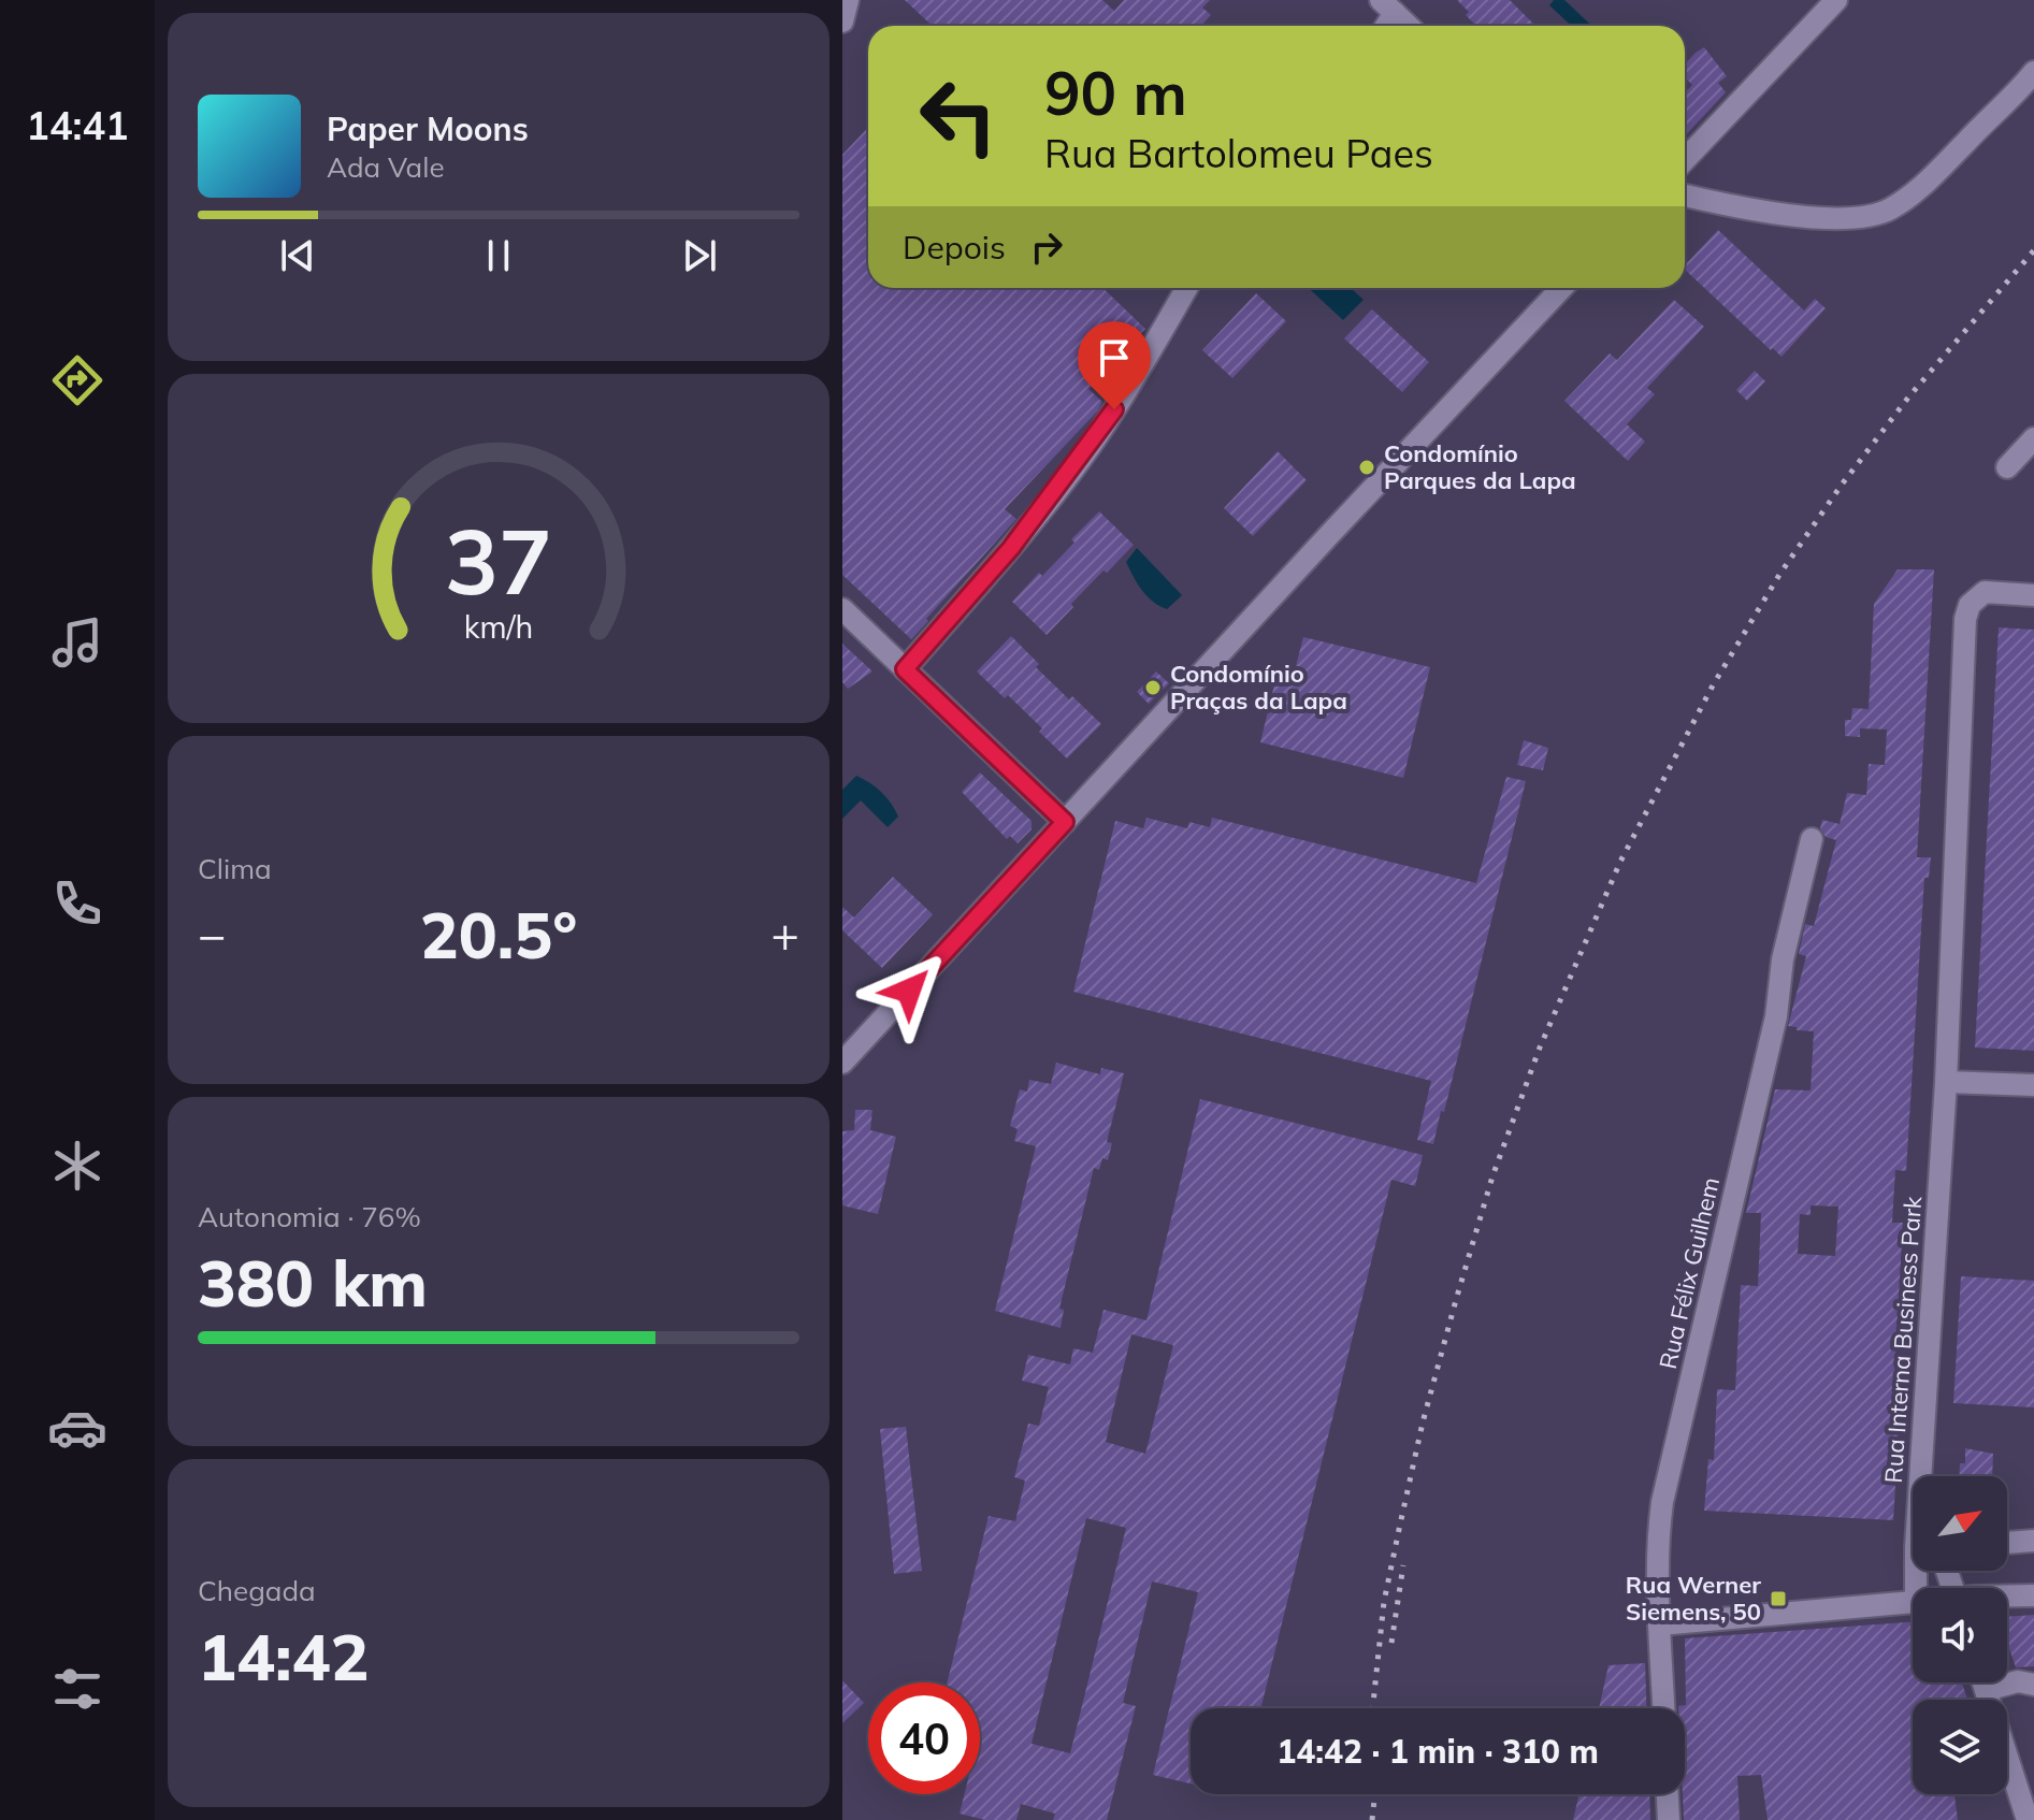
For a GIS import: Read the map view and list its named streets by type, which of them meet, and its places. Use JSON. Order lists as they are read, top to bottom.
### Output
{
  "streets": {
    "street": ["Rua Félix Guilhem", "Rua Interna Business Park"]
  },
  "places": {
    "other": ["Condomínio Parques da Lapa", "Condomínio Praças da Lapa"],
    "transit": ["Rua Werner Siemens, 50"]
  },
  "north": "top right",
  "page": {
    "tabs": "14:41",
    "turn": ["90 m", "Rua Bartolomeu Paes"],
    "song": ["Paper Moons", "Ada Vale"],
    "then": "Depois",
    "tile": [
      "Clima",
      ["Autonomia · 76%", "380 km"],
      ["Chegada", "14:42"]
    ],
    "heat": ["−", "20.5°", "+"],
    "limit": "40",
    "trip": "14:42 · 1 min · 310 m",
    "gauge": ["37", "km/h"]
  }
}
